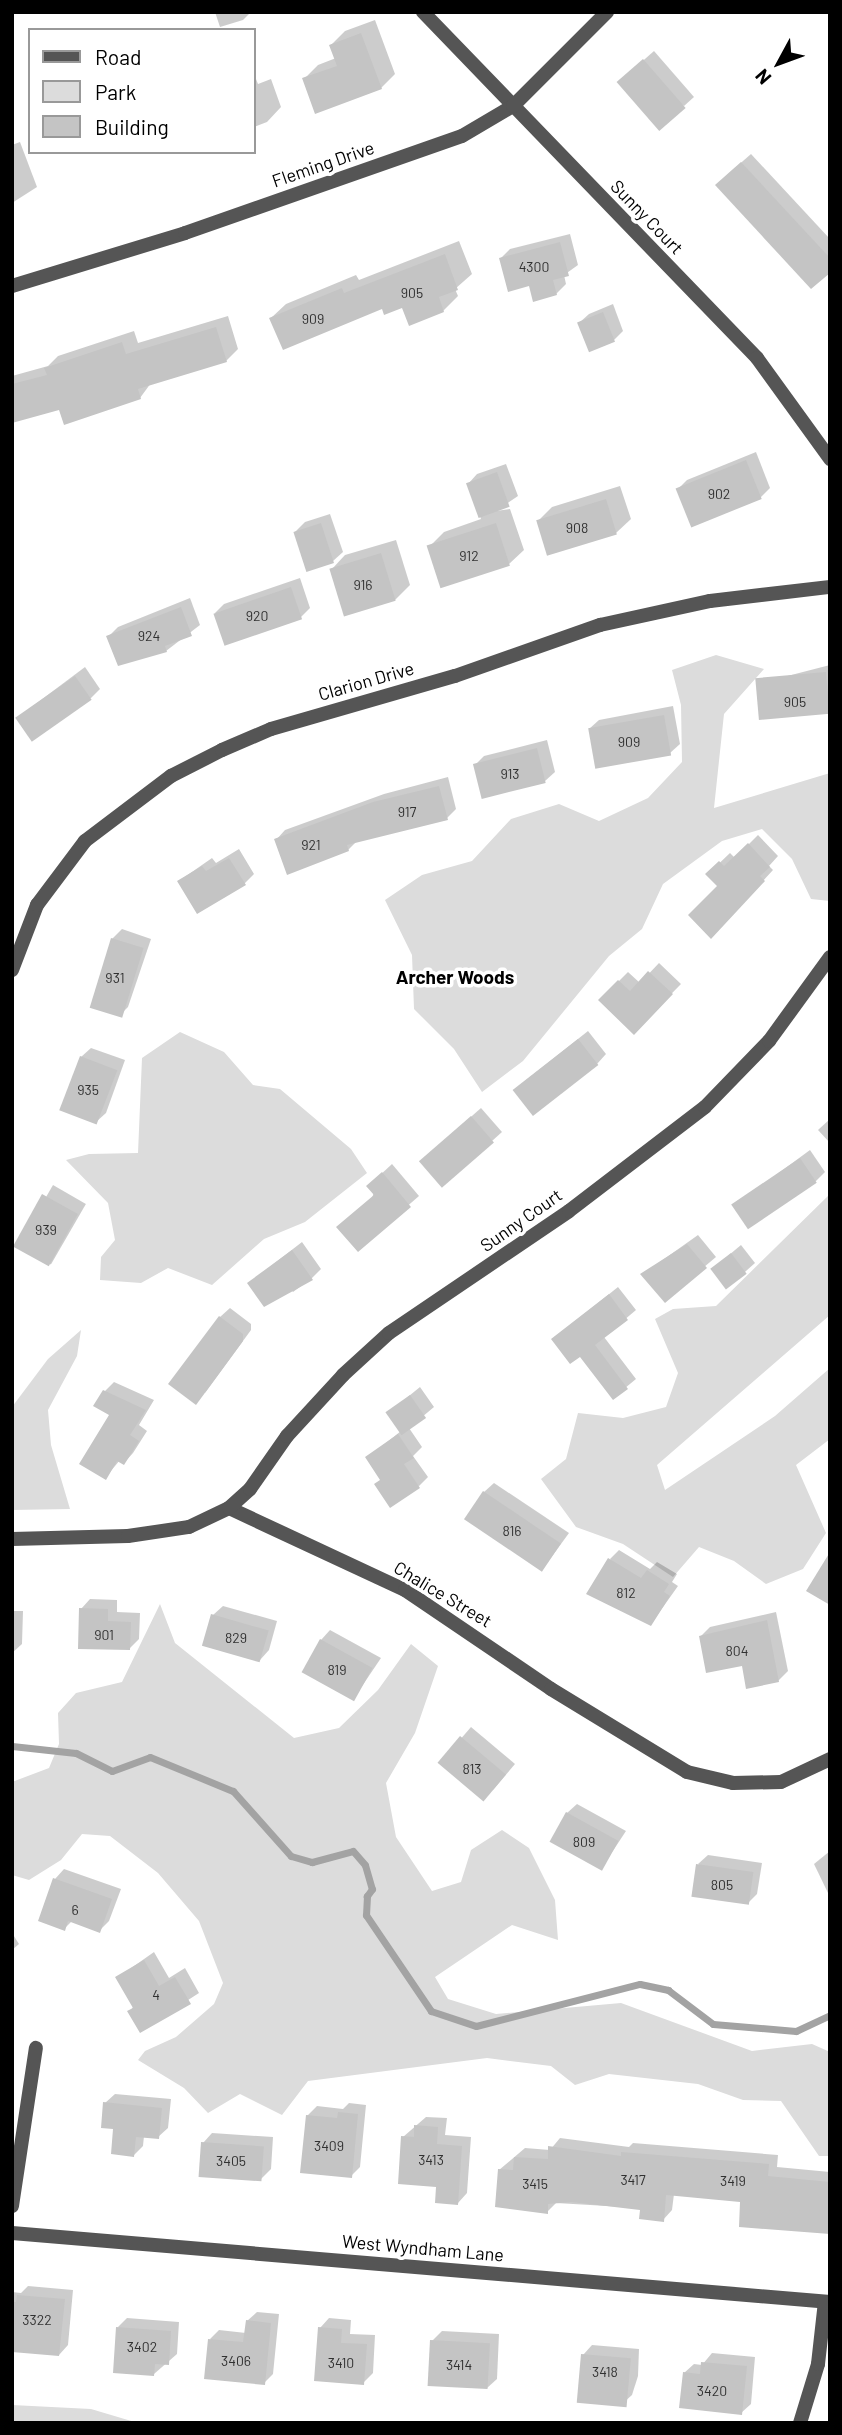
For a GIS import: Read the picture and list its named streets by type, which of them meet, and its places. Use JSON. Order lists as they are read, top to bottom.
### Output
{
  "streets": {
    "street": [
      "Fleming Drive",
      "Sunny Court",
      "Clarion Drive",
      "Chalice Street",
      "West Wyndham Lane"
    ]
  },
  "crossings": [
    ["Fleming Drive", "Sunny Court"],
    ["Sunny Court", "Chalice Street"]
  ],
  "districts": ["Archer Woods"],
  "house_numbers": [
    "4300",
    "905",
    "909",
    "902",
    "908",
    "912",
    "916",
    "920",
    "924",
    "905",
    "909",
    "913",
    "917",
    "921",
    "931",
    "935",
    "939",
    "816",
    "812",
    "901",
    "829",
    "804",
    "819",
    "813",
    "809",
    "805",
    "6",
    "4",
    "3409",
    "3413",
    "3405",
    "3417",
    "3419",
    "3415",
    "3322",
    "3402",
    "3406",
    "3410",
    "3414",
    "3418",
    "3420"
  ],
  "legend": ["Road", "Park", "Building"],
  "north": "bottom left"
}
